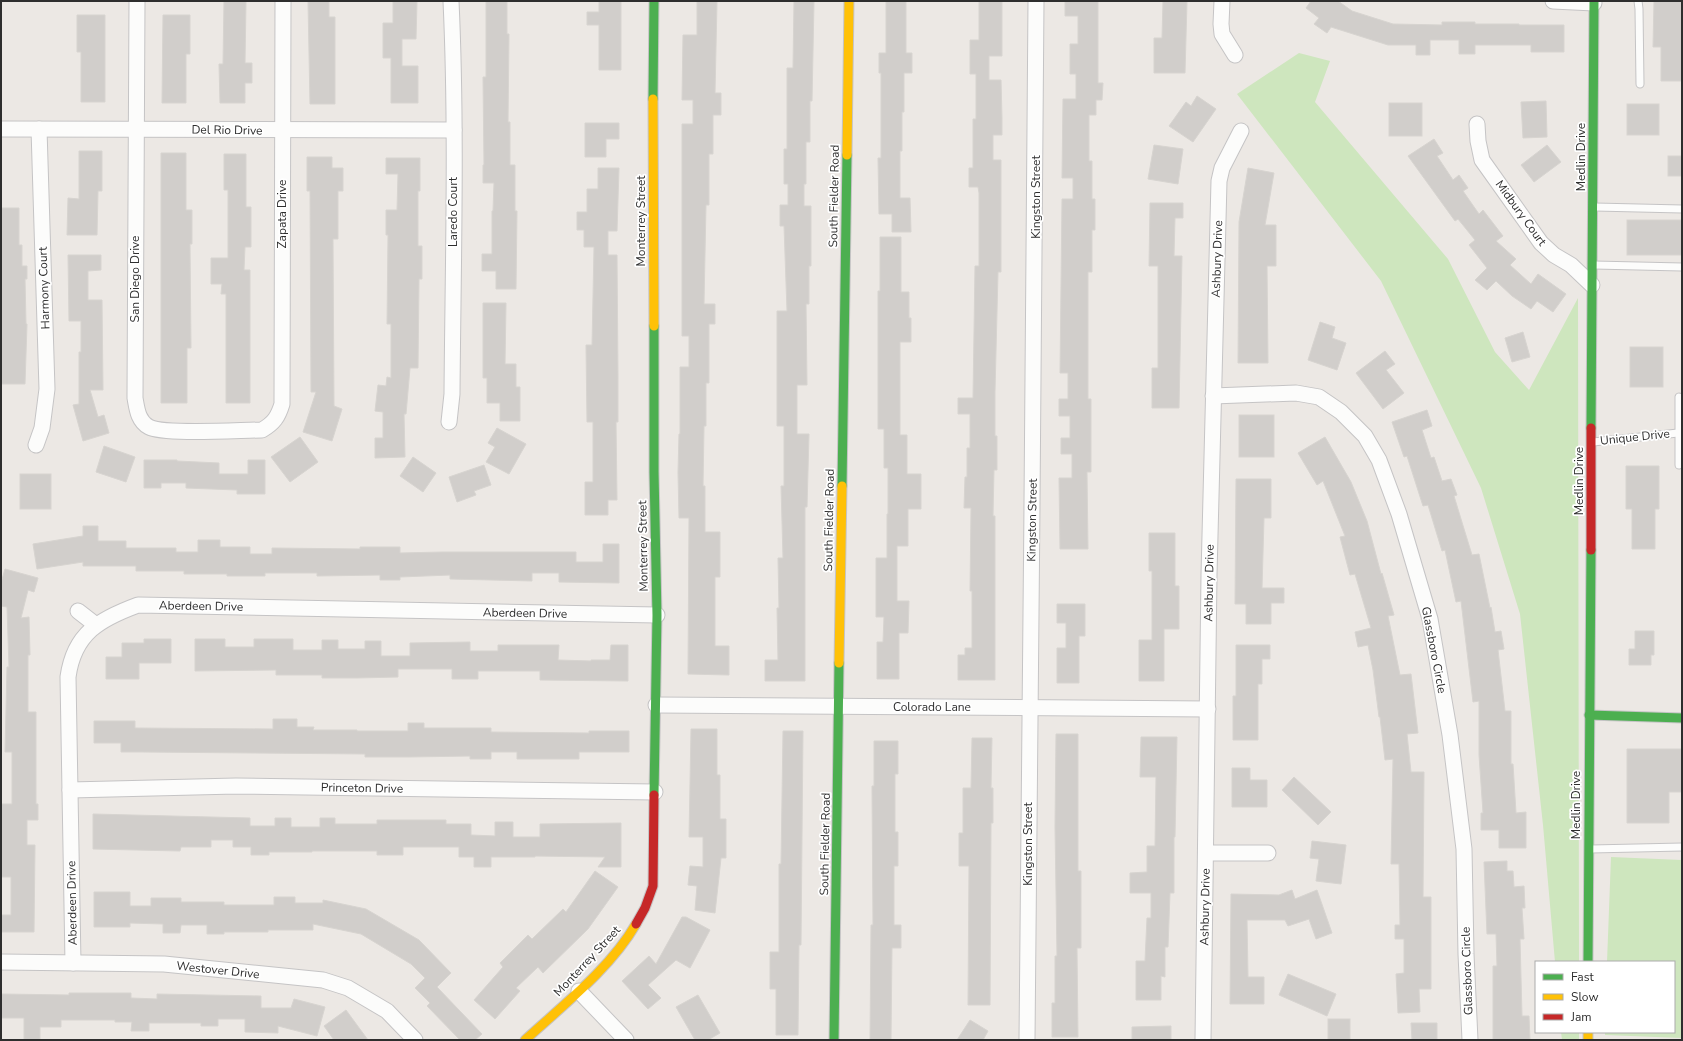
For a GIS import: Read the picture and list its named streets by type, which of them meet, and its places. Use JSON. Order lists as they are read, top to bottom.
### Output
{
  "streets": {
    "street": [
      "Del Rio Drive",
      "Medlin Drive",
      "South Fielder Road",
      "Kingston Street",
      "Laredo Court",
      "Midbury Court",
      "Zapata Drive",
      "Monterrey Street",
      "Ashbury Drive",
      "San Diego Drive",
      "Harmony Court",
      "Aberdeen Drive",
      "Glassboro Circle",
      "Colorado Lane",
      "Princeton Drive",
      "Westover Drive"
    ],
    "lane": ["Unique Drive"]
  },
  "crossings": [
    ["Del Rio Drive", "Laredo Court"],
    ["Del Rio Drive", "Zapata Drive"],
    ["Del Rio Drive", "San Diego Drive"],
    ["Del Rio Drive", "Harmony Court"],
    ["Medlin Drive", "Midbury Court"],
    ["Medlin Drive", "Unique Drive"],
    ["South Fielder Road", "Colorado Lane"],
    ["Kingston Street", "Colorado Lane"],
    ["Zapata Drive", "San Diego Drive"],
    ["Monterrey Street", "Aberdeen Drive"],
    ["Monterrey Street", "Colorado Lane"],
    ["Monterrey Street", "Princeton Drive"],
    ["Ashbury Drive", "Glassboro Circle"],
    ["Ashbury Drive", "Colorado Lane"],
    ["Aberdeen Drive", "Princeton Drive"],
    ["Aberdeen Drive", "Westover Drive"]
  ],
  "legend": ["Fast", "Slow", "Jam"]
}
